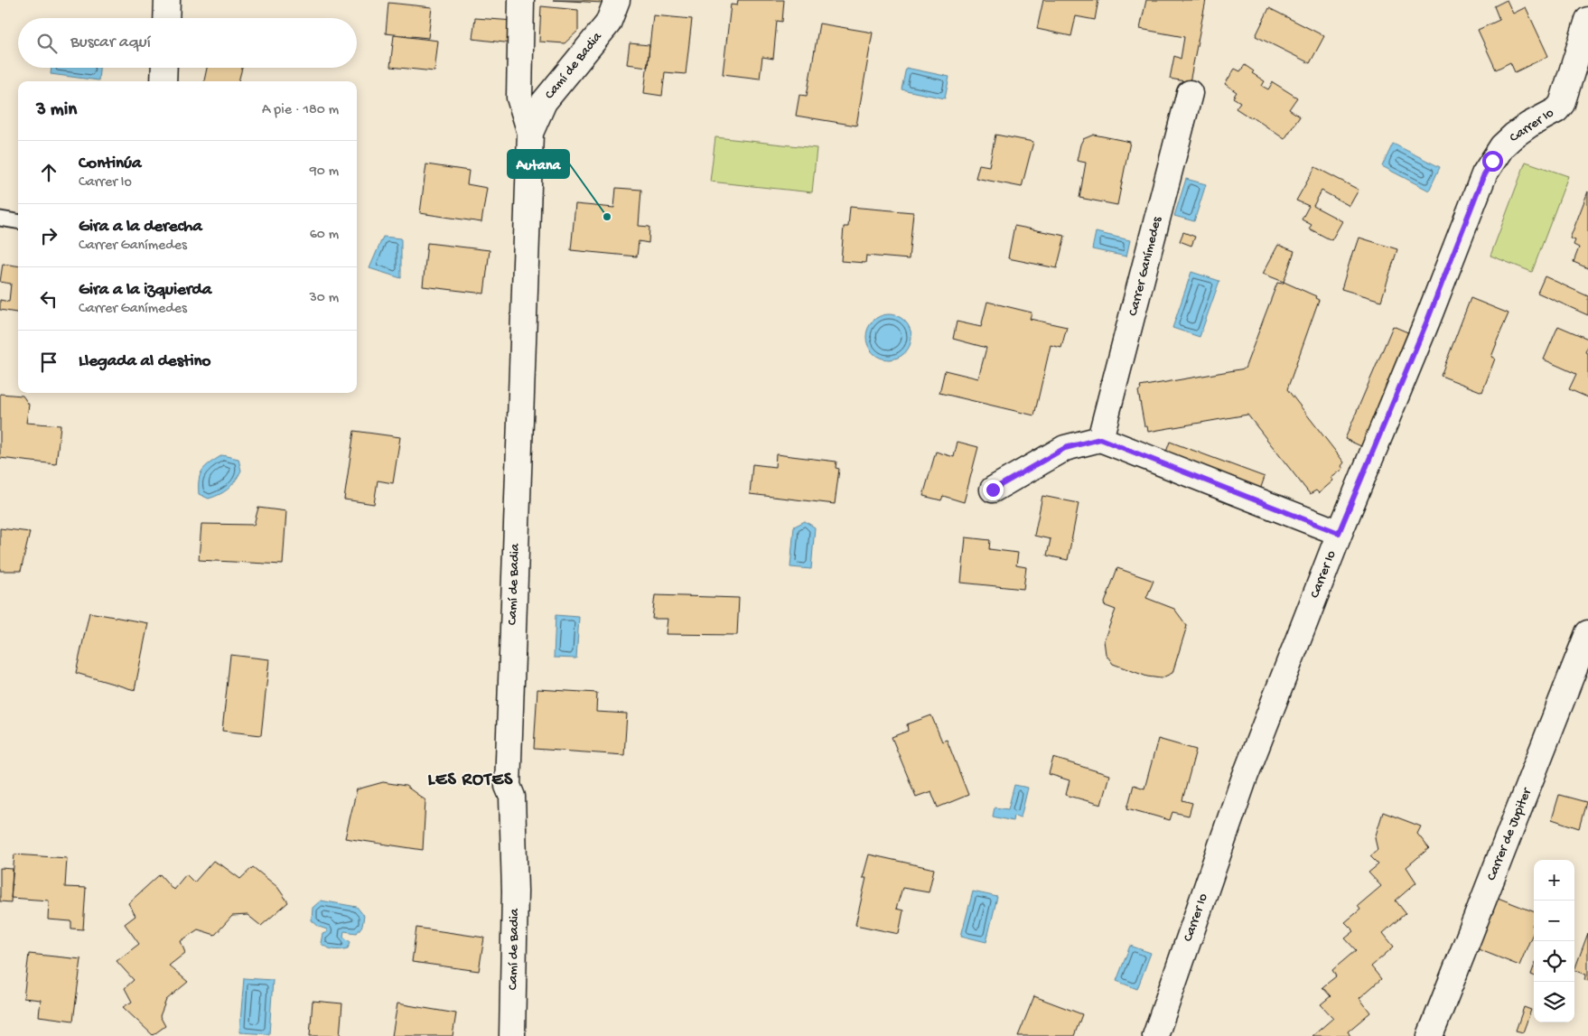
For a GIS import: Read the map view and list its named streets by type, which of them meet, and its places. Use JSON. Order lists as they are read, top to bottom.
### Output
{
  "streets": {
    "street": [
      "Camí de Badia",
      "Carrer Io",
      "Carrer Ganímedes",
      "Carrer de Jupiter"
    ]
  },
  "districts": ["LES ROTES"],
  "places": ["Autana"],
  "page": {
    "search": "Buscar aquí",
    "heading": ["3 min", "A pie · 180 m"],
    "list": [
      ["Continúa", "Carrer Io", "90 m"],
      ["Gira a la derecha", "Carrer Ganímedes", "60 m"],
      ["Gira a la izquierda", "Carrer Ganímedes", "30 m"],
      "Llegada al destino"
    ],
    "map_buttons": ["+", "−"]
  }
}
